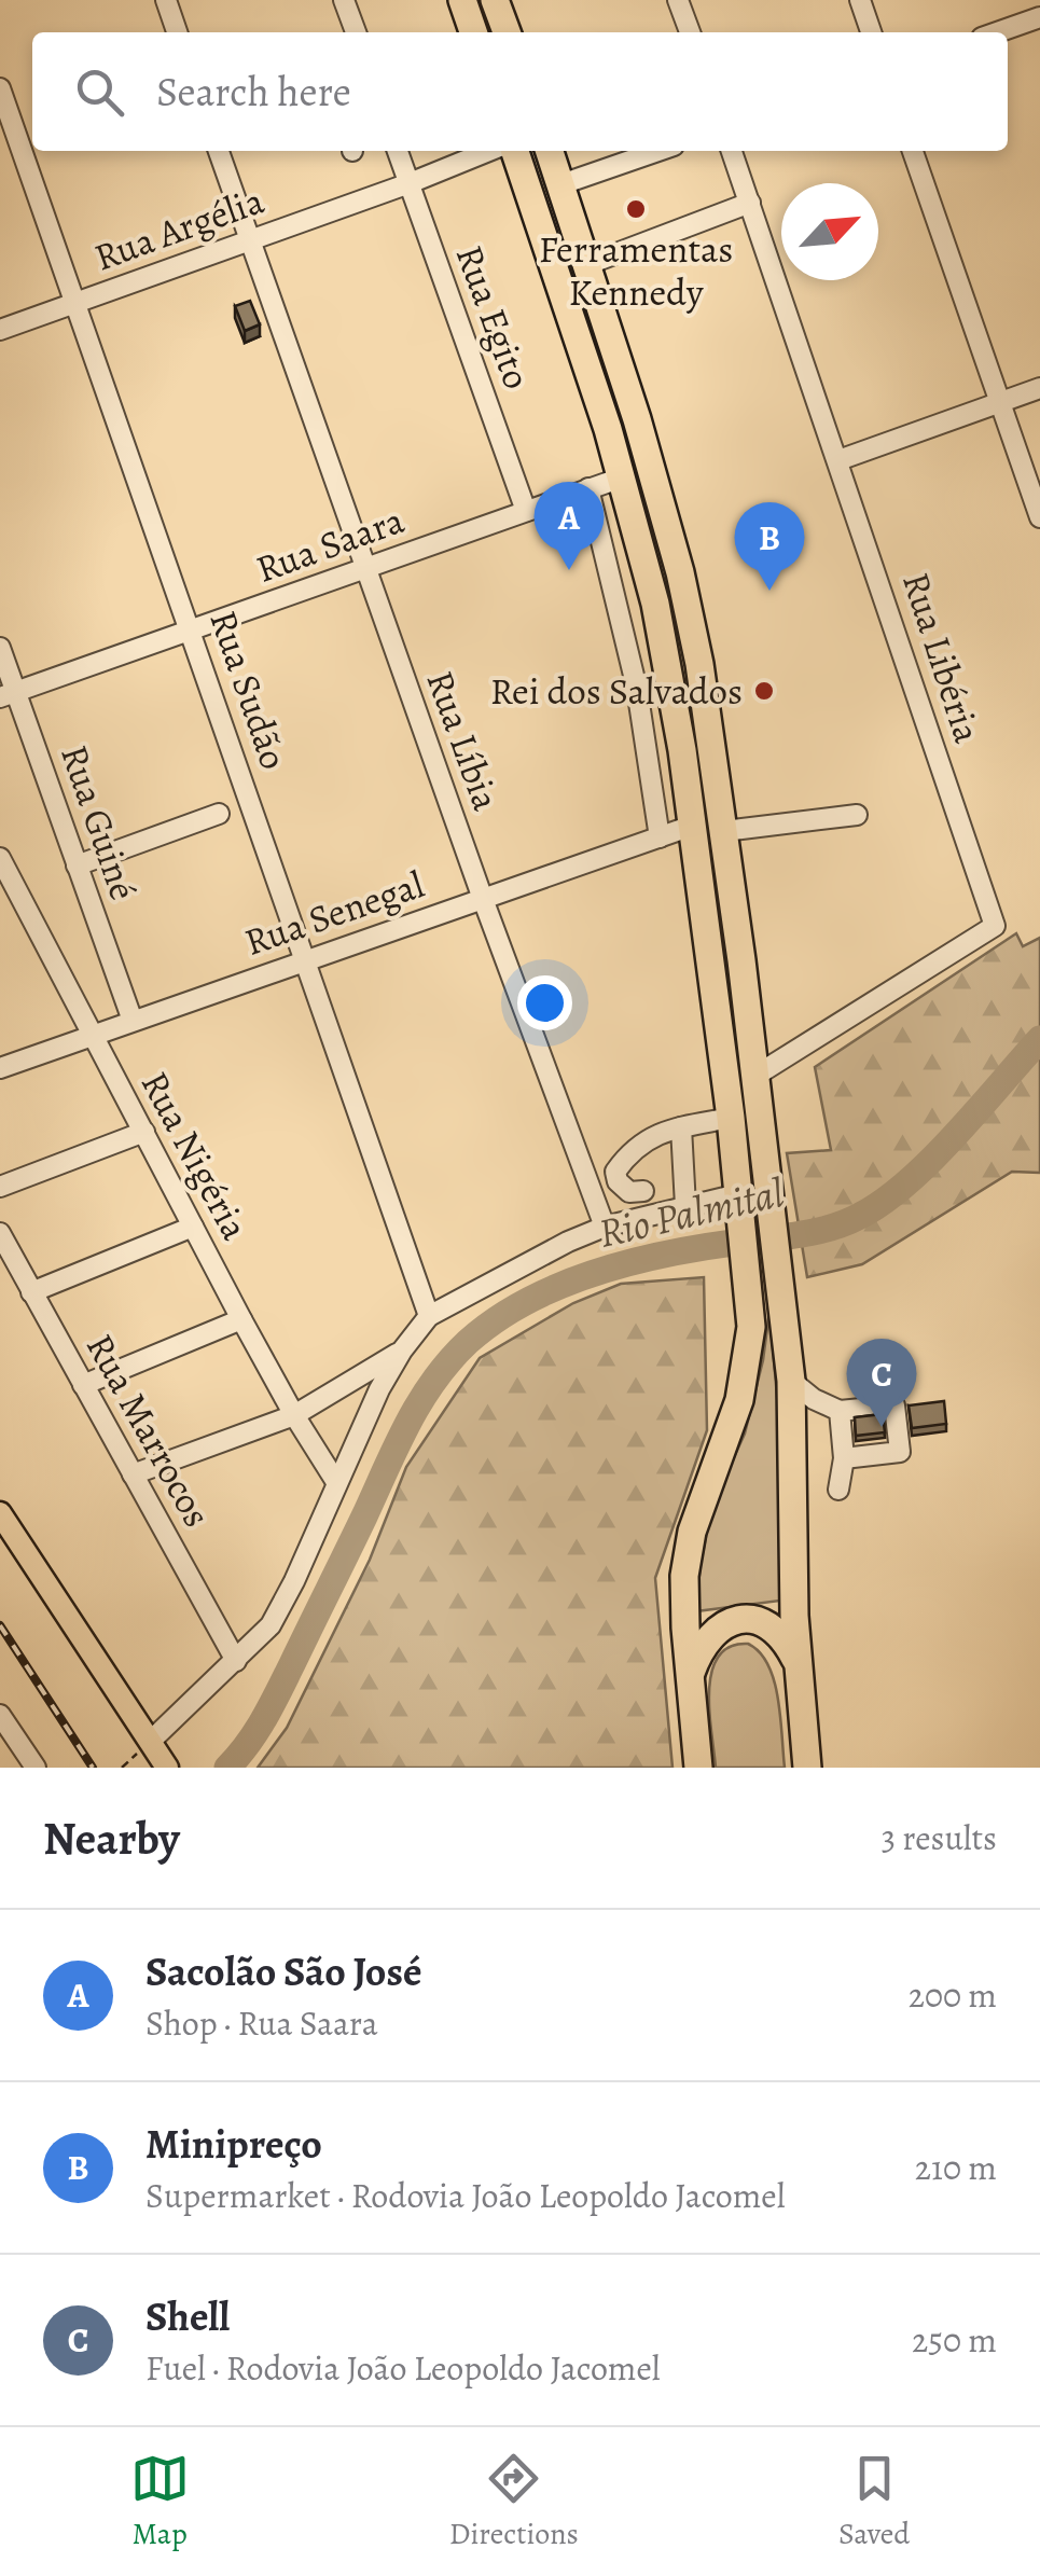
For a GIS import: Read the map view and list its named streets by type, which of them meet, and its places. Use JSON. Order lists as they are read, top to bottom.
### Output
{
  "streets": {
    "street": [
      "Rua Argélia",
      "Rua Egito",
      "Rua Saara",
      "Rua Libéria",
      "Rua Sudão",
      "Rua Líbia",
      "Rua Guiné",
      "Rua Senegal",
      "Rua Nigéria",
      "Rua Marrocos"
    ]
  },
  "crossings": [
    ["Rua Argélia", "Rua Egito"],
    ["Rua Argélia", "Rua Sudão"],
    ["Rua Argélia", "Rua Líbia"],
    ["Rua Egito", "Rua Saara"],
    ["Rua Saara", "Rua Sudão"],
    ["Rua Saara", "Rua Líbia"],
    ["Rua Saara", "Rua Guiné"],
    ["Rua Sudão", "Rua Senegal"],
    ["Rua Líbia", "Rua Senegal"],
    ["Rua Guiné", "Rua Senegal"],
    ["Rua Senegal", "Rua Nigéria"]
  ],
  "water": ["Rio Palmital"],
  "places": ["Ferramentas Kennedy", "Rei dos Salvados"],
  "north": "top right",
  "page": {
    "search": "Search here",
    "pins": ["A", "B", "C"],
    "heading": ["Nearby", "3 results"],
    "list": [
      {
        "mark": "A",
        "name": "Sacolão São José",
        "note": "Shop · Rua Saara",
        "value": "200 m"
      },
      {
        "mark": "B",
        "name": "Minipreço",
        "note": "Supermarket · Rodovia João Leopoldo Jacomel",
        "value": "210 m"
      },
      {
        "mark": "C",
        "name": "Shell",
        "note": "Fuel · Rodovia João Leopoldo Jacomel",
        "value": "250 m"
      }
    ],
    "nav": ["Map", "Directions", "Saved"]
  }
}
